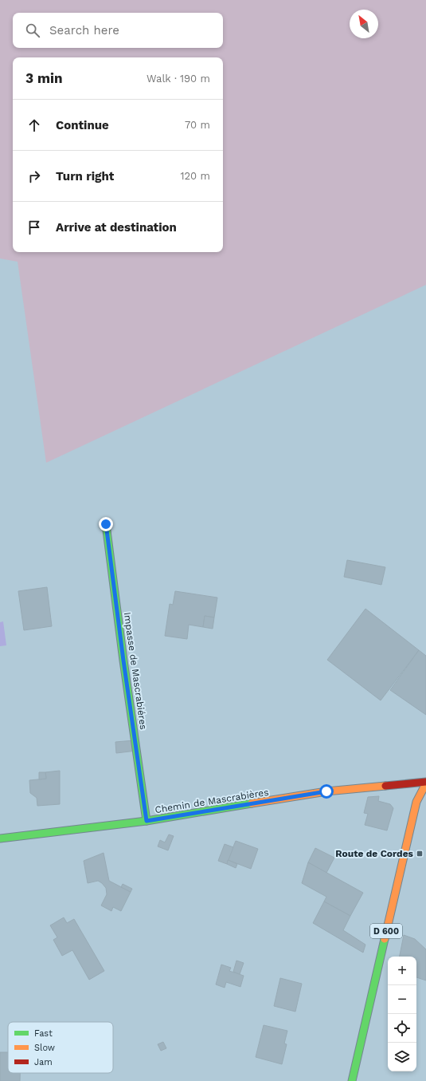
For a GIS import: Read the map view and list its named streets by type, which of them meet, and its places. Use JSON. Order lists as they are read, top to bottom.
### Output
{
  "streets": {
    "street": ["Impasse de Mascrabiéres", "Chemin de Mascrabières", "D 600"]
  },
  "crossings": [
    ["Impasse de Mascrabiéres", "Chemin de Mascrabières"],
    ["Chemin de Mascrabières", "D 600"]
  ],
  "places": {
    "transit": ["Route de Cordes"]
  },
  "legend": ["Fast", "Slow", "Jam"],
  "north": "top left",
  "page": {
    "search": "Search here",
    "heading": ["3 min", "Walk · 190 m"],
    "list": [
      ["Continue", "70 m"],
      ["Turn right", "120 m"],
      "Arrive at destination"
    ],
    "map_buttons": ["+", "−"]
  }
}
